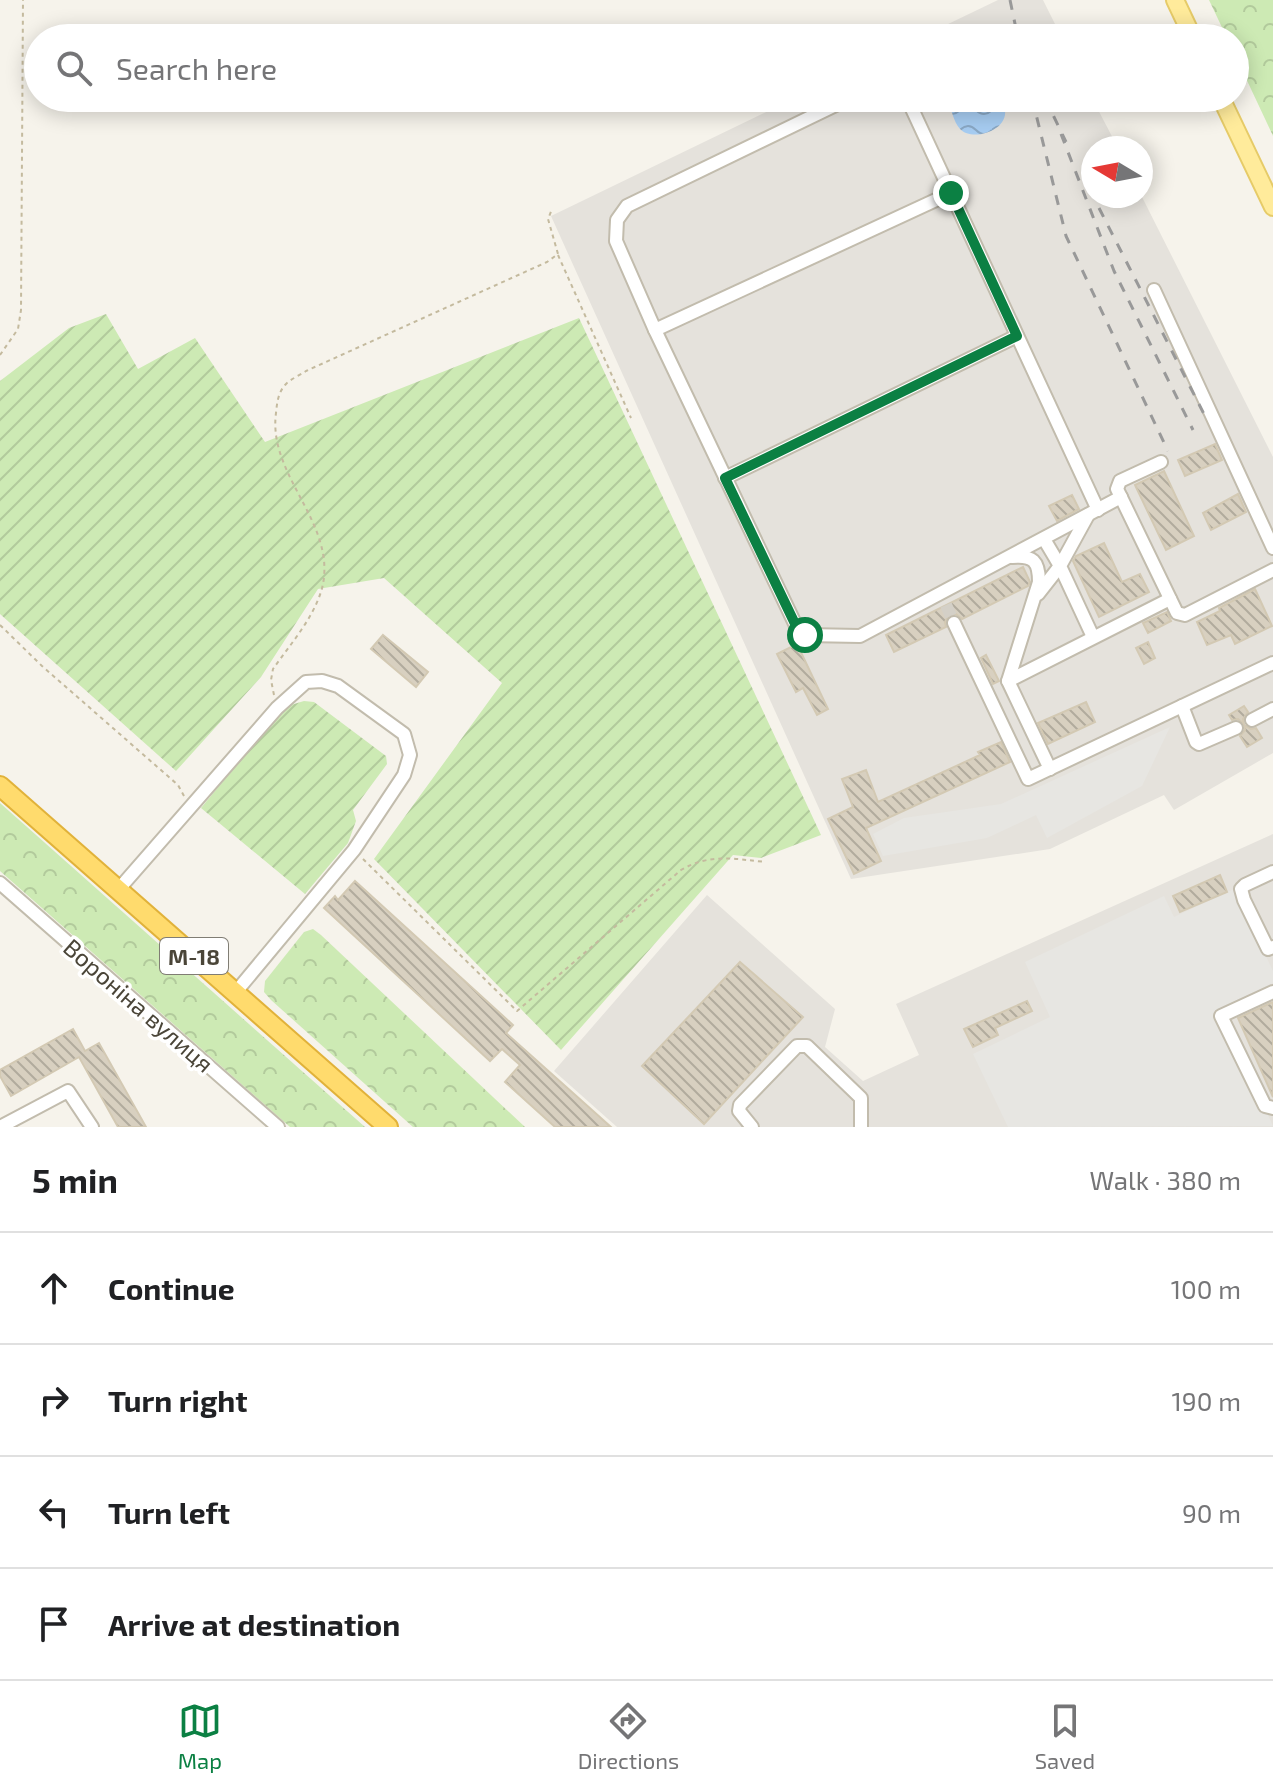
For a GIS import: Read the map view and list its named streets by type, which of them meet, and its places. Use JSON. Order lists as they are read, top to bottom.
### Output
{
  "streets": {
    "highway": ["М-18"],
    "street": ["Вороніна вулиця"]
  },
  "north": "left",
  "page": {
    "search": "Search here",
    "heading": ["5 min", "Walk · 380 m"],
    "list": [
      ["Continue", "100 m"],
      ["Turn right", "190 m"],
      ["Turn left", "90 m"],
      "Arrive at destination"
    ],
    "nav": ["Map", "Directions", "Saved"]
  }
}
